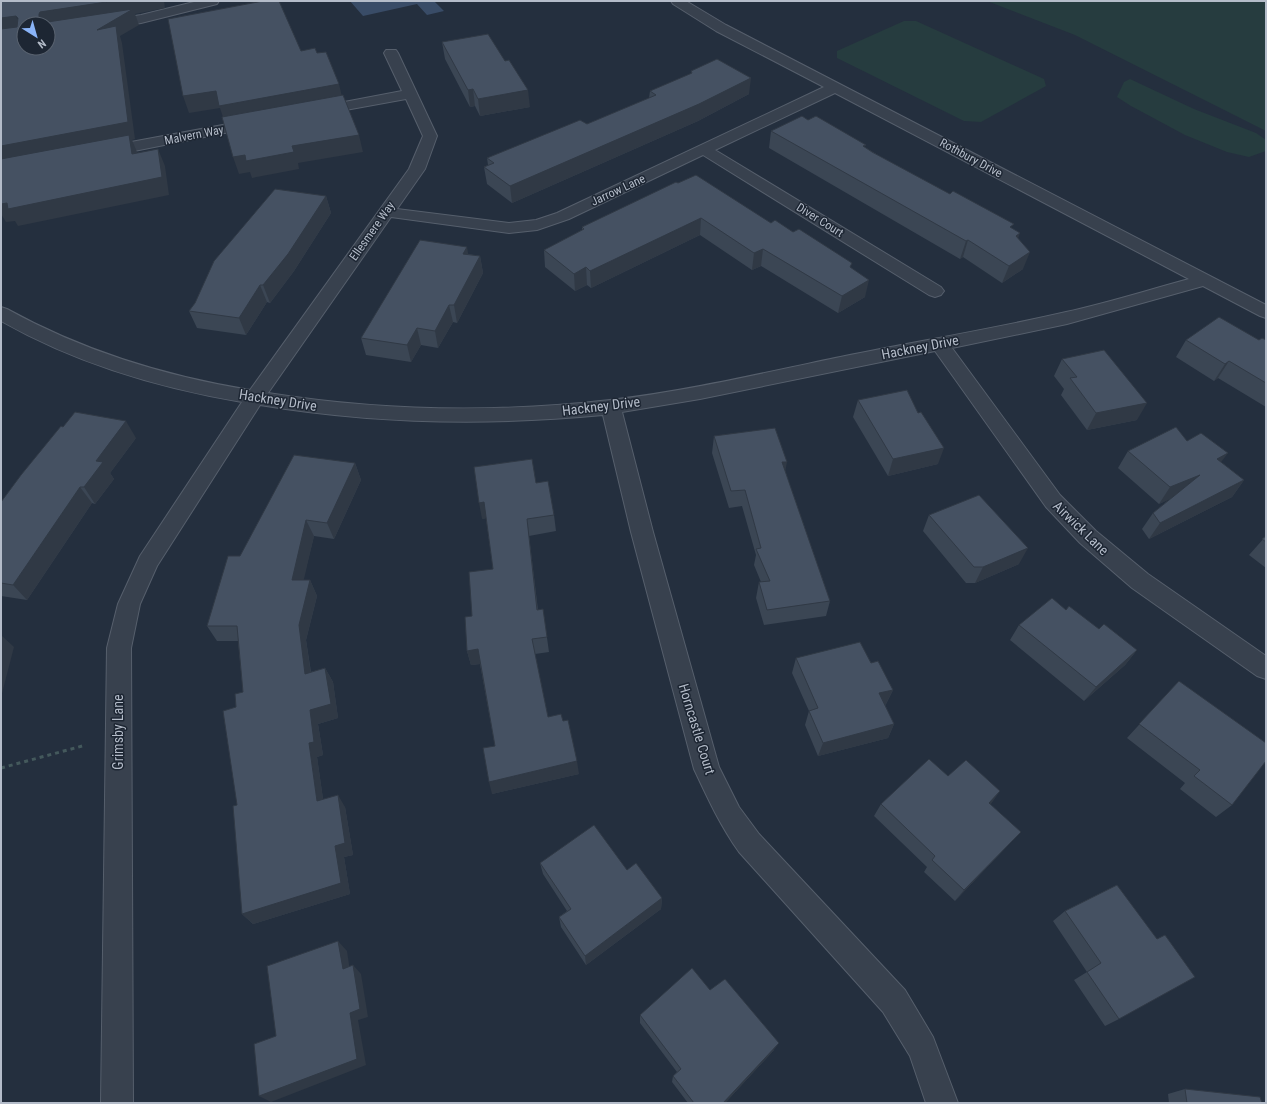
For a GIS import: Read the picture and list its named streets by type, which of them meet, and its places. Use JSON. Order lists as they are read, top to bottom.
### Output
{
  "streets": {
    "street": [
      "Malvern Way",
      "Rothbury Drive",
      "Jarrow Lane",
      "Diver Court",
      "Ellesmere Way",
      "Hackney Drive",
      "Airwick Lane",
      "Horncastle Court",
      "Grimsby Lane"
    ]
  },
  "crossings": [
    ["Rothbury Drive", "Jarrow Lane"],
    ["Rothbury Drive", "Hackney Drive"],
    ["Jarrow Lane", "Diver Court"],
    ["Jarrow Lane", "Ellesmere Way"],
    ["Ellesmere Way", "Hackney Drive"],
    ["Ellesmere Way", "Grimsby Lane"],
    ["Hackney Drive", "Airwick Lane"],
    ["Hackney Drive", "Horncastle Court"],
    ["Hackney Drive", "Grimsby Lane"]
  ],
  "north": "bottom right"
}
